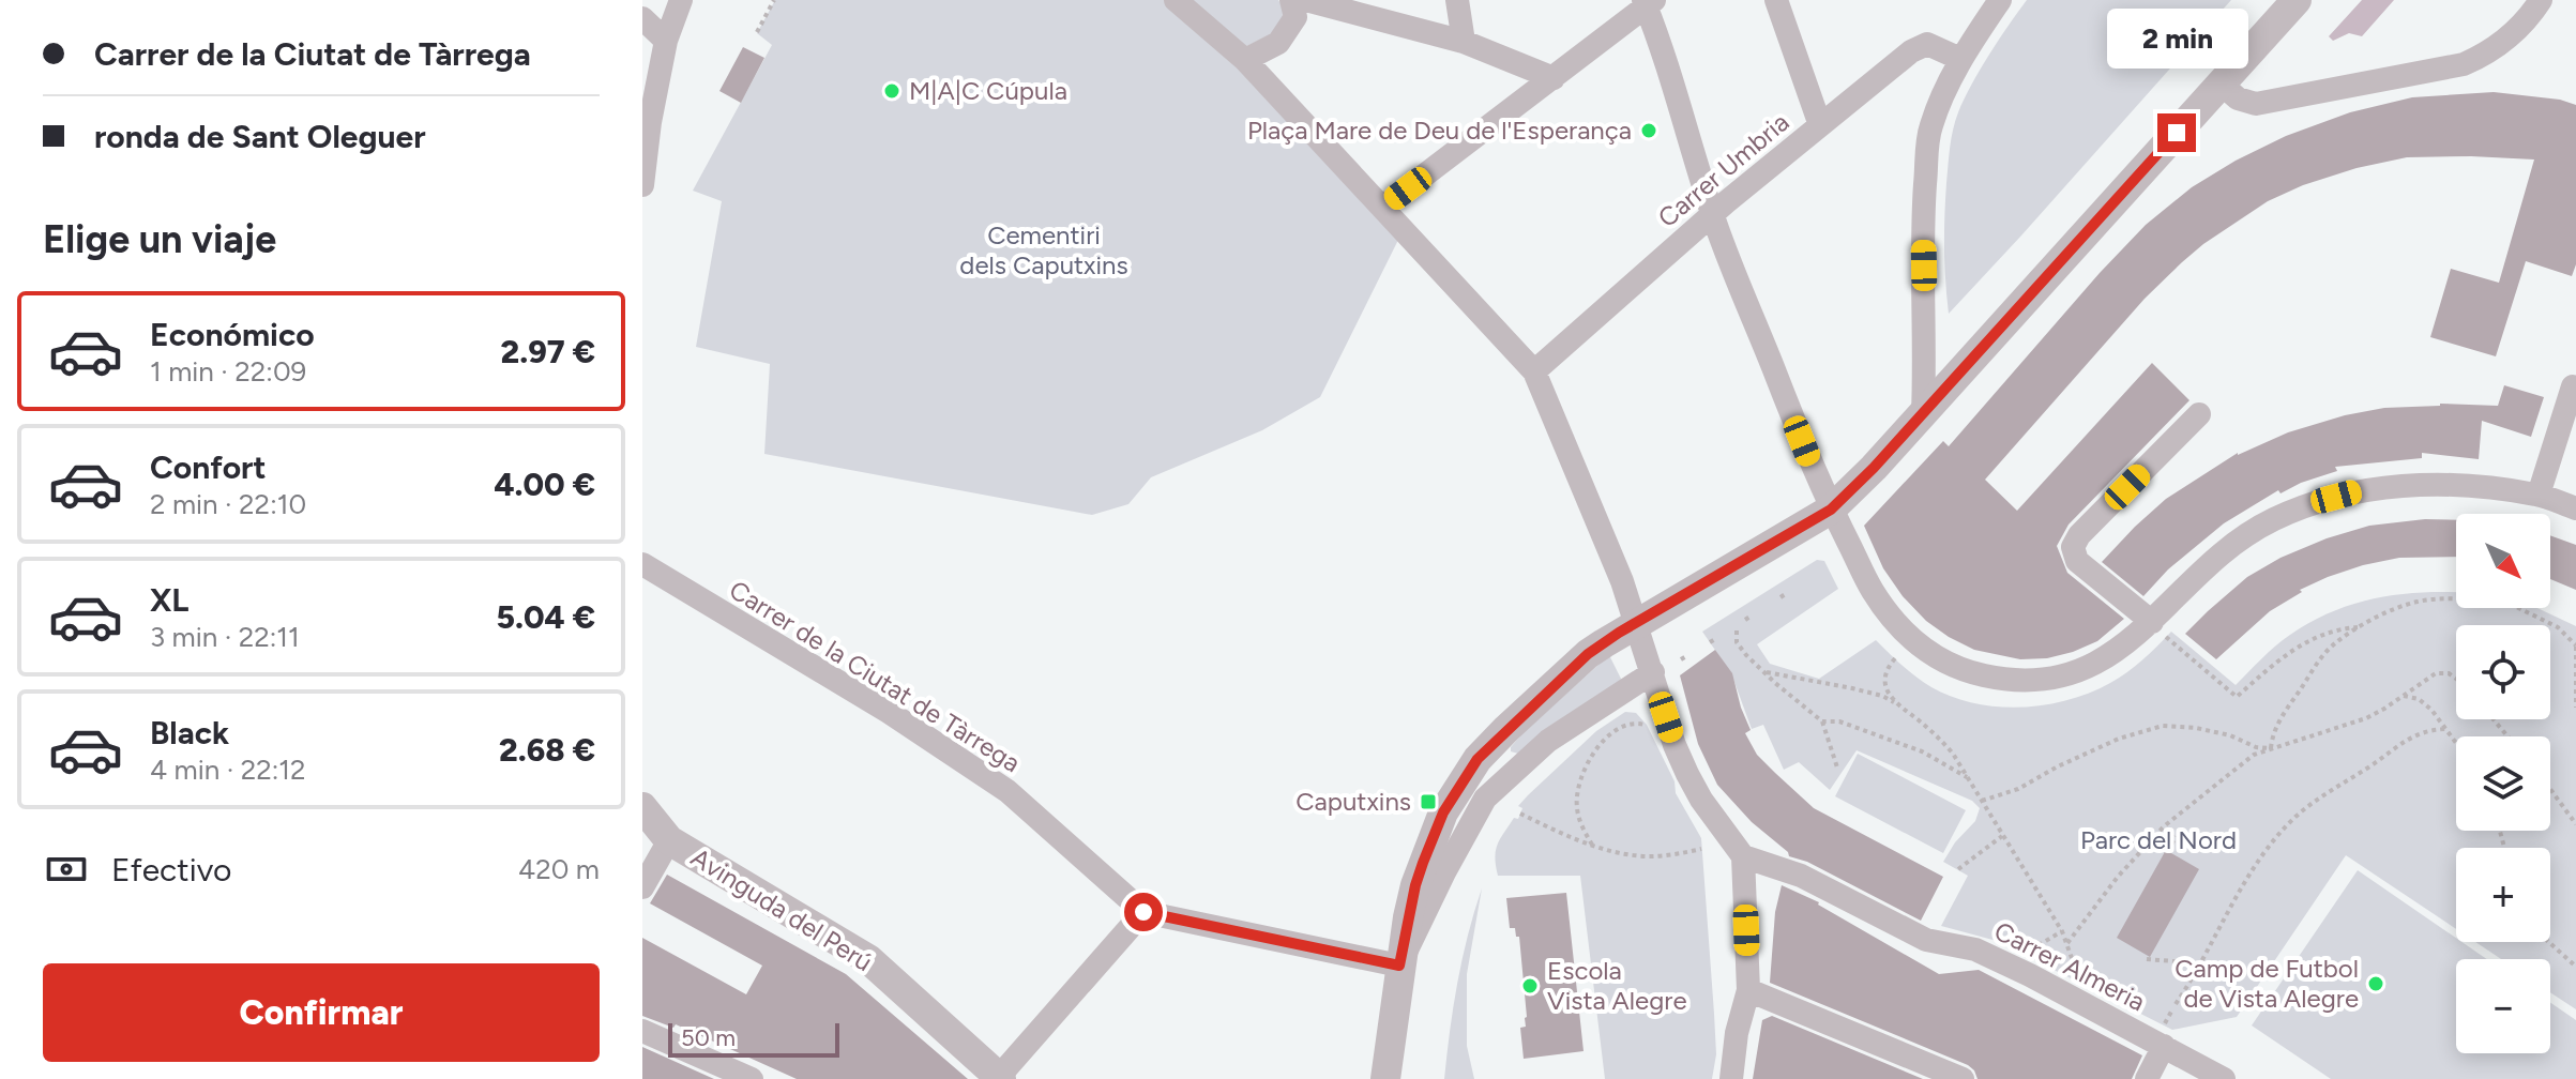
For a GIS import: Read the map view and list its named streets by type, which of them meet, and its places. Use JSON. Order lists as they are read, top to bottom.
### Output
{
  "streets": {
    "street": [
      "Carrer Umbria",
      "Carrer de la Ciutat de Tàrrega",
      "Avinguda del Perú",
      "Carrer Almeria"
    ]
  },
  "parks": ["Cementiri dels Caputxins", "Parc del Nord"],
  "places": {
    "other": [
      "M|A|C Cúpula",
      "Plaça Mare de Deu de l'Esperança",
      "Camp de Futbol de Vista Alegre",
      "Escola Vista Alegre"
    ],
    "transit": ["Caputxins"]
  },
  "scale_bar": "50 m",
  "north": "bottom right",
  "page": {
    "banner": ["Carrer de la Ciutat de Tàrrega", "ronda de Sant Oleguer"],
    "bubble": "2 min",
    "heading": "Elige un viaje",
    "list": [
      {
        "name": "Económico",
        "note": "1 min · 22:09",
        "value": "2.97 €"
      },
      {
        "name": "Confort",
        "note": "2 min · 22:10",
        "value": "4.00 €"
      },
      {
        "name": "XL",
        "note": "3 min · 22:11",
        "value": "5.04 €"
      },
      {
        "name": "Black",
        "note": "4 min · 22:12",
        "value": "2.68 €"
      }
    ],
    "map_buttons": ["+", "−"],
    "pay": ["Efectivo", "420 m"],
    "buttons": "Confirmar",
    "scale": "50 m"
  }
}
